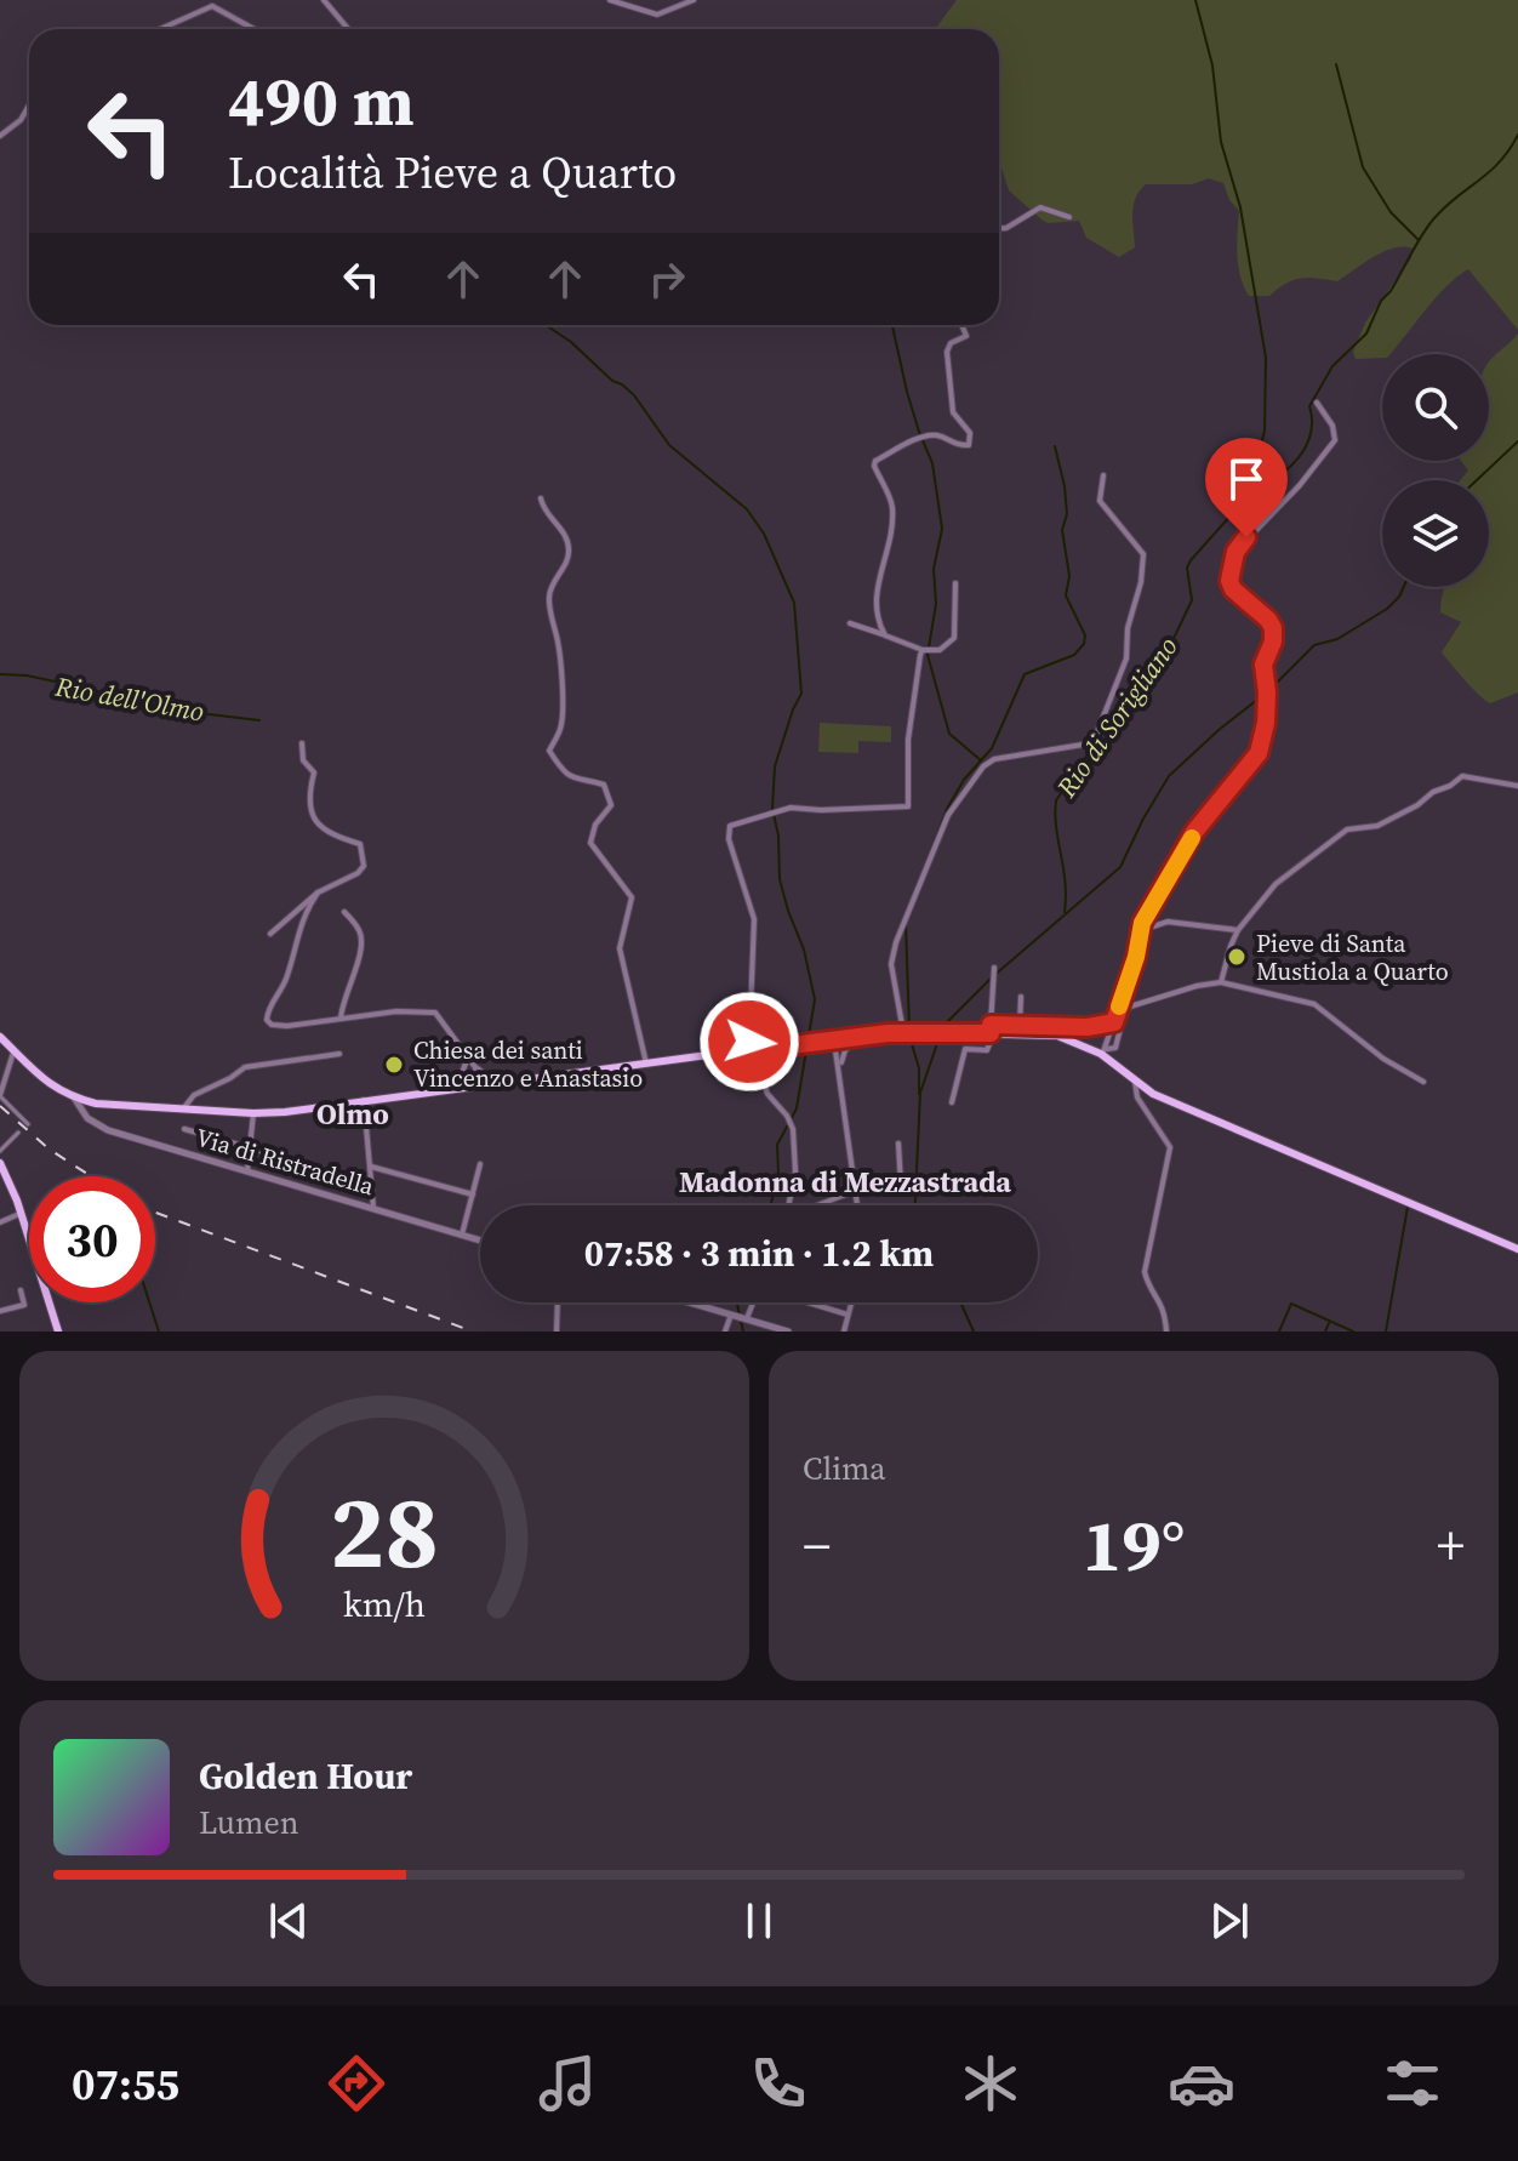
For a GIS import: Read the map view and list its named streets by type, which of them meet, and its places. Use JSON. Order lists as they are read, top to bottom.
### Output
{
  "streets": {
    "street": ["Via di Ristradella"]
  },
  "districts": ["Olmo", "Madonna di Mezzastrada"],
  "water": ["Rio dell'Olmo", "Rio di Sorigliano"],
  "places": ["Pieve di Santa Mustiola a Quarto", "Chiesa dei santi Vincenzo e Anastasio"],
  "page": {
    "turn": ["490 m", "Località Pieve a Quarto"],
    "limit": "30",
    "trip": "07:58 · 3 min · 1.2 km",
    "tile": "Clima",
    "heat": ["−", "19°", "+"],
    "song": ["Golden Hour", "Lumen"],
    "tabs": "07:55",
    "gauge": ["28", "km/h"]
  }
}
